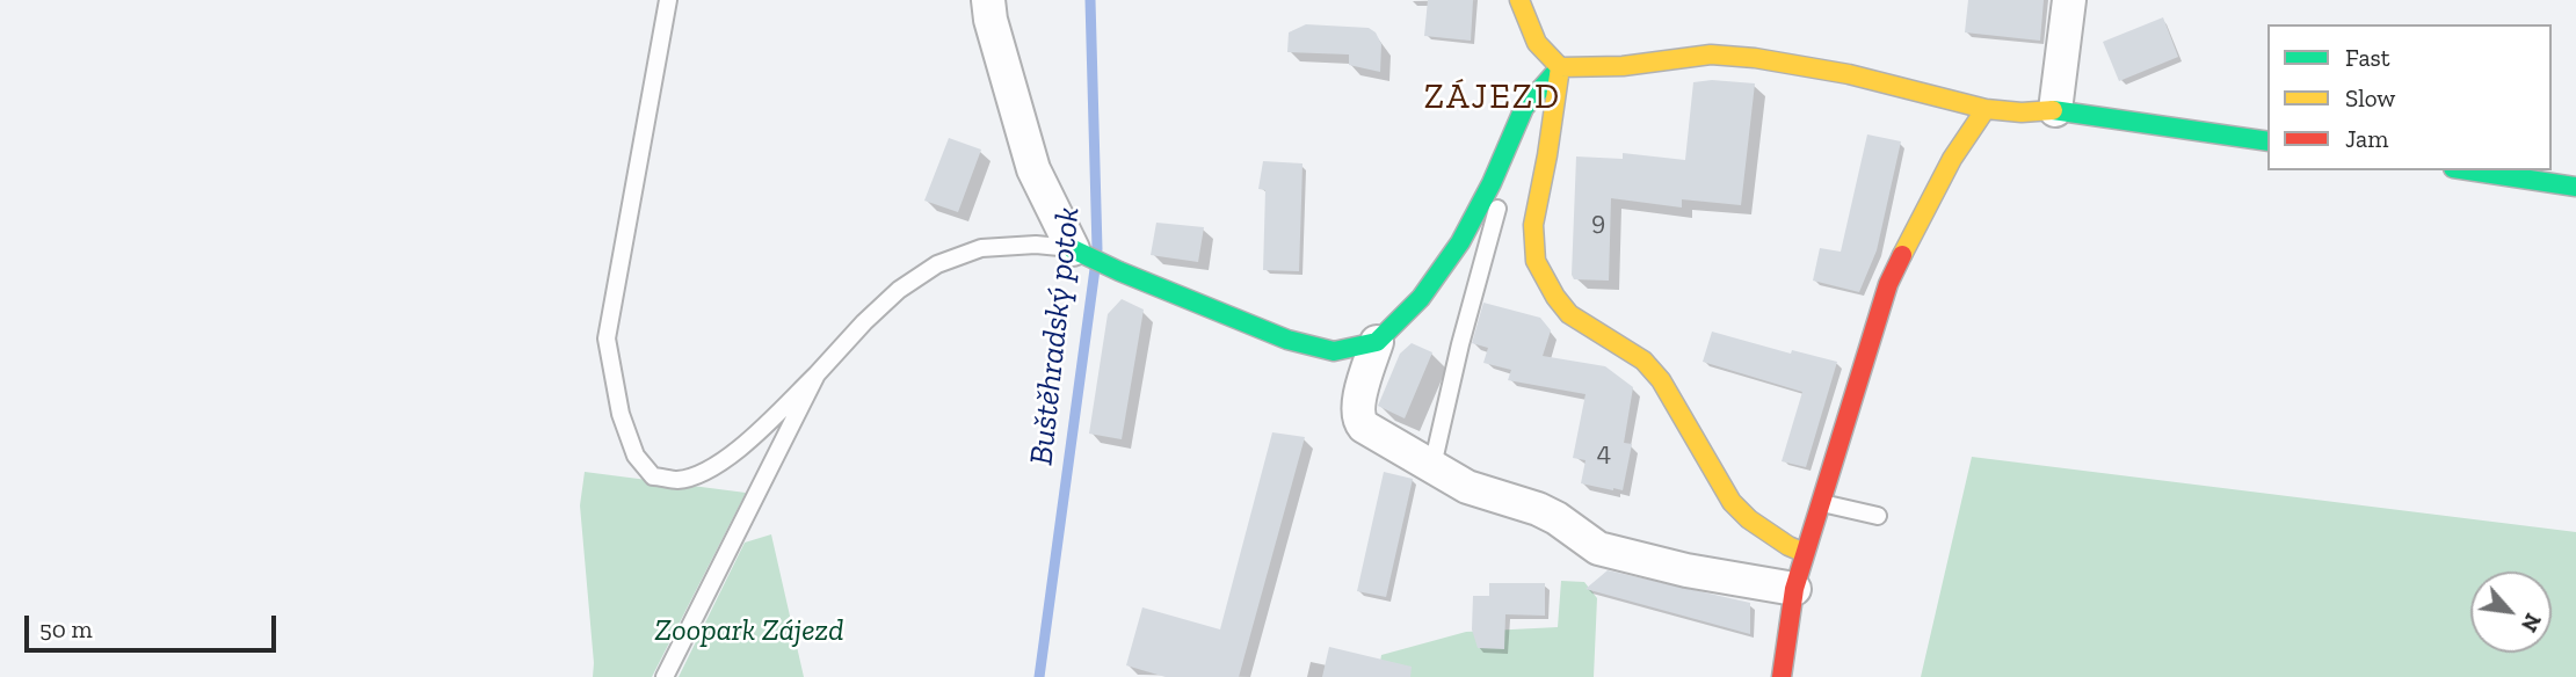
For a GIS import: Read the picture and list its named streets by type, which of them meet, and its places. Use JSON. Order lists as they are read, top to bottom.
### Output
{
  "districts": ["ZÁJEZD"],
  "water": ["Buštěhradský potok"],
  "parks": ["Zoopark Zájezd"],
  "house_numbers": ["9", "4"],
  "legend": ["Fast", "Slow", "Jam"],
  "scale_bar": "50 m",
  "north": "bottom right"
}
